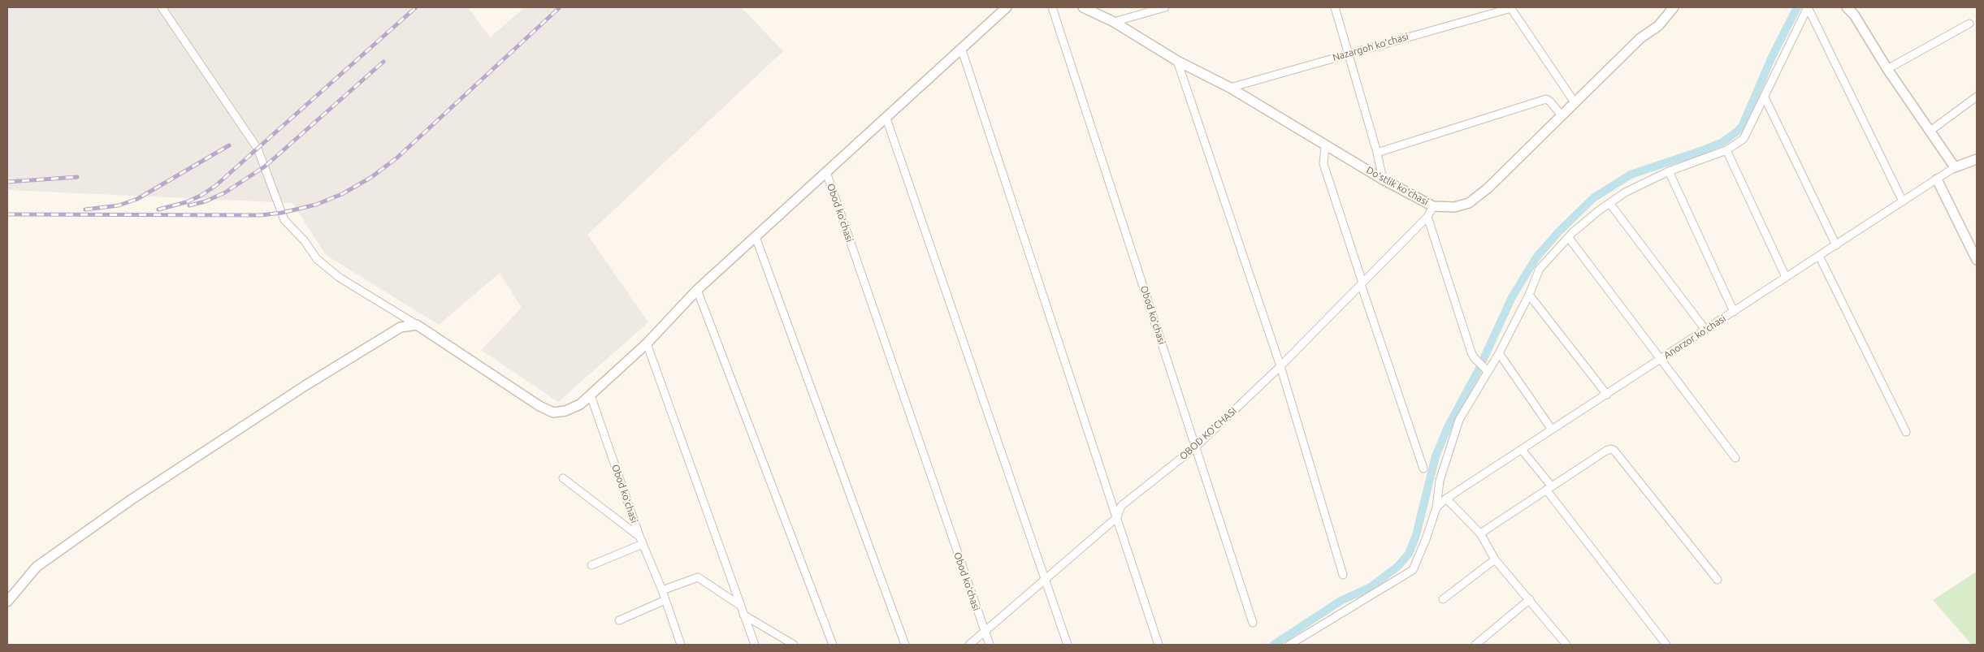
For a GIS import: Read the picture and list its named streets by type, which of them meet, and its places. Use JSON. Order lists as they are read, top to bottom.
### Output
{
  "streets": {
    "street": [
      "Nazargoh koʻchasi",
      "Doʻstlik koʻchasi",
      "Obod koʻchasi",
      "Anorzor koʻchasi",
      "OBOD KO'CHASI"
    ]
  },
  "crossings": [
    ["Nazargoh koʻchasi", "Doʻstlik koʻchasi"],
    ["Doʻstlik koʻchasi", "OBOD KO'CHASI"],
    ["Obod koʻchasi", "OBOD KO'CHASI"]
  ]
}
